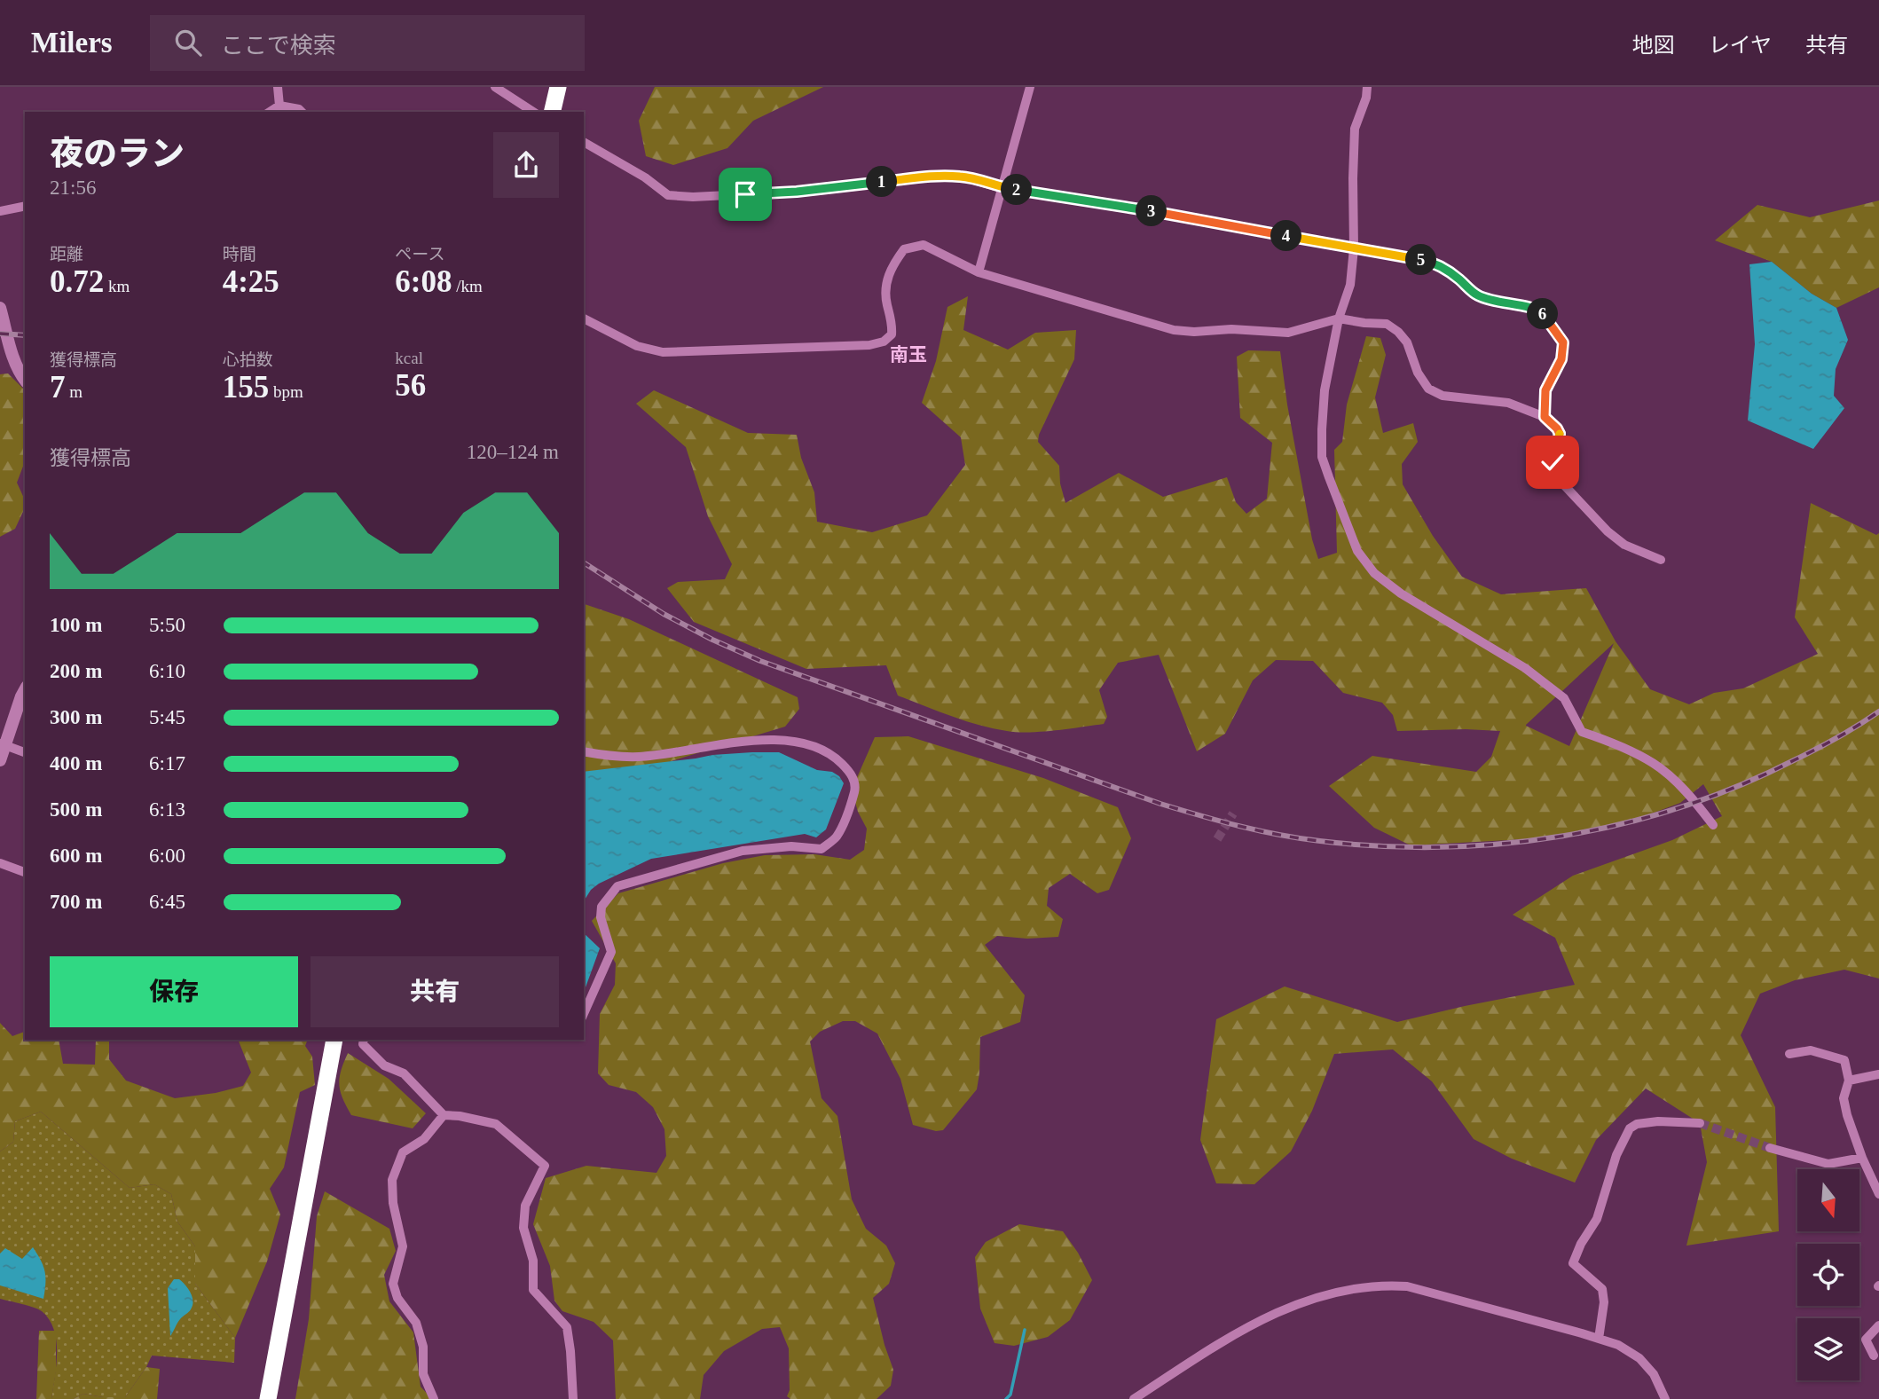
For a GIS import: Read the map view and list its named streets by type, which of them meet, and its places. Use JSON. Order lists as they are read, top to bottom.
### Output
{
  "districts": ["南玉"],
  "north": "bottom",
  "page": {
    "header": "Milers",
    "search": "ここで検索",
    "nav": ["地図", "レイヤ", "共有"],
    "heading": ["夜のラン", "21:56"],
    "pins": [
      "1",
      "2",
      "3",
      "4",
      "5",
      "6"
    ],
    "stats": [
      ["距離", "0.72 km"],
      ["時間", "4:25"],
      ["ペース", "6:08 /km"],
      ["獲得標高", "7 m"],
      ["心拍数", "155 bpm"],
      ["kcal", "56"]
    ],
    "chart": ["獲得標高", "120–124 m"],
    "list": [
      {
        "name": "100 m",
        "note": "5:50"
      },
      {
        "name": "200 m",
        "note": "6:10"
      },
      {
        "name": "300 m",
        "note": "5:45"
      },
      {
        "name": "400 m",
        "note": "6:17"
      },
      {
        "name": "500 m",
        "note": "6:13"
      },
      {
        "name": "600 m",
        "note": "6:00"
      },
      {
        "name": "700 m",
        "note": "6:45"
      }
    ],
    "buttons": ["保存", "共有"]
  }
}
